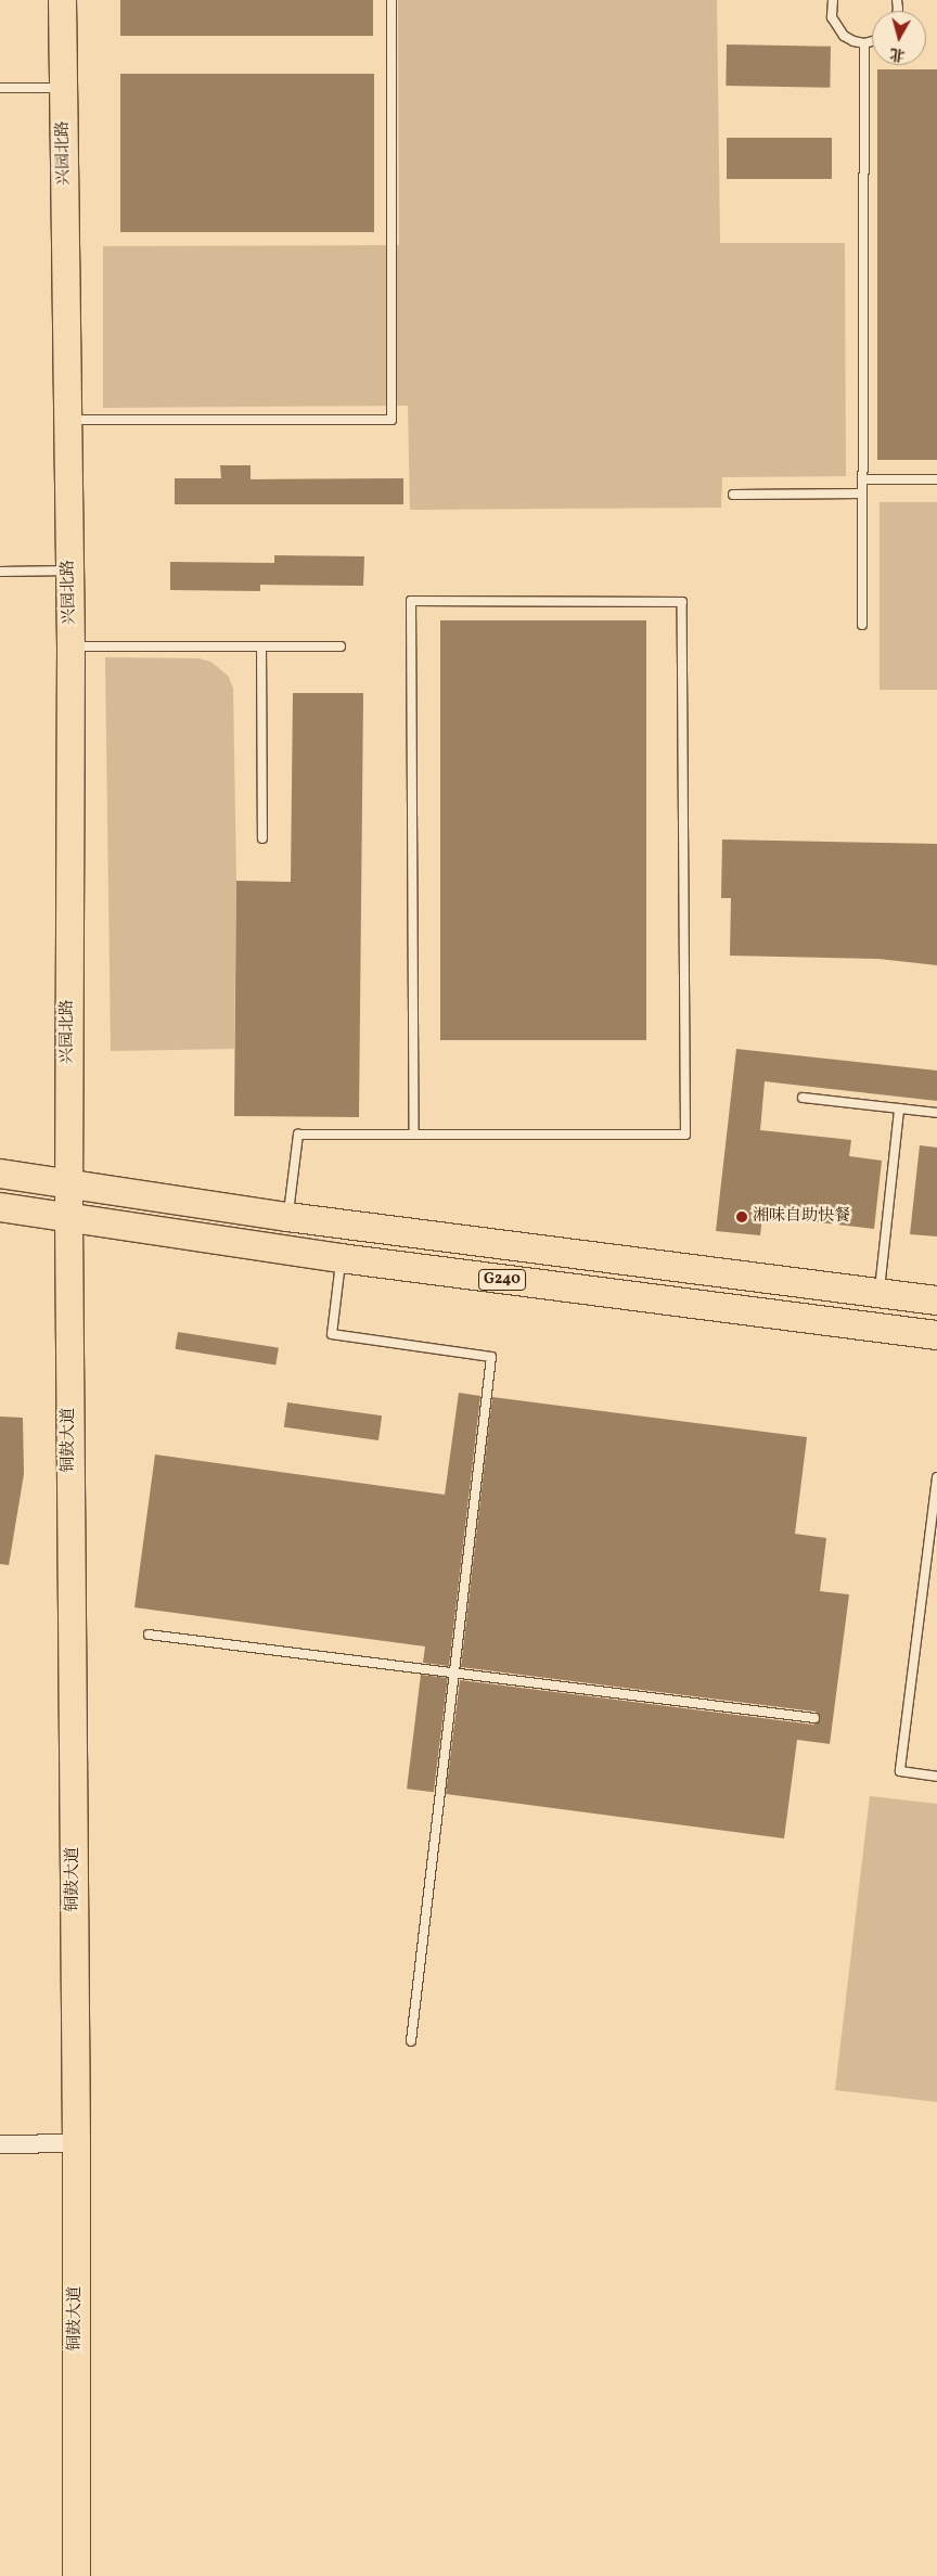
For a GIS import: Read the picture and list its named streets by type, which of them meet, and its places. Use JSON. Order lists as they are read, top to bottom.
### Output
{
  "streets": {
    "highway": ["G240"],
    "main road": ["兴园北路", "铜鼓大道"]
  },
  "crossings": [
    ["兴园北路", "G240"],
    ["兴园北路", "铜鼓大道"],
    ["G240", "铜鼓大道"]
  ],
  "places": ["湘味自助快餐"],
  "north": "bottom"
}
